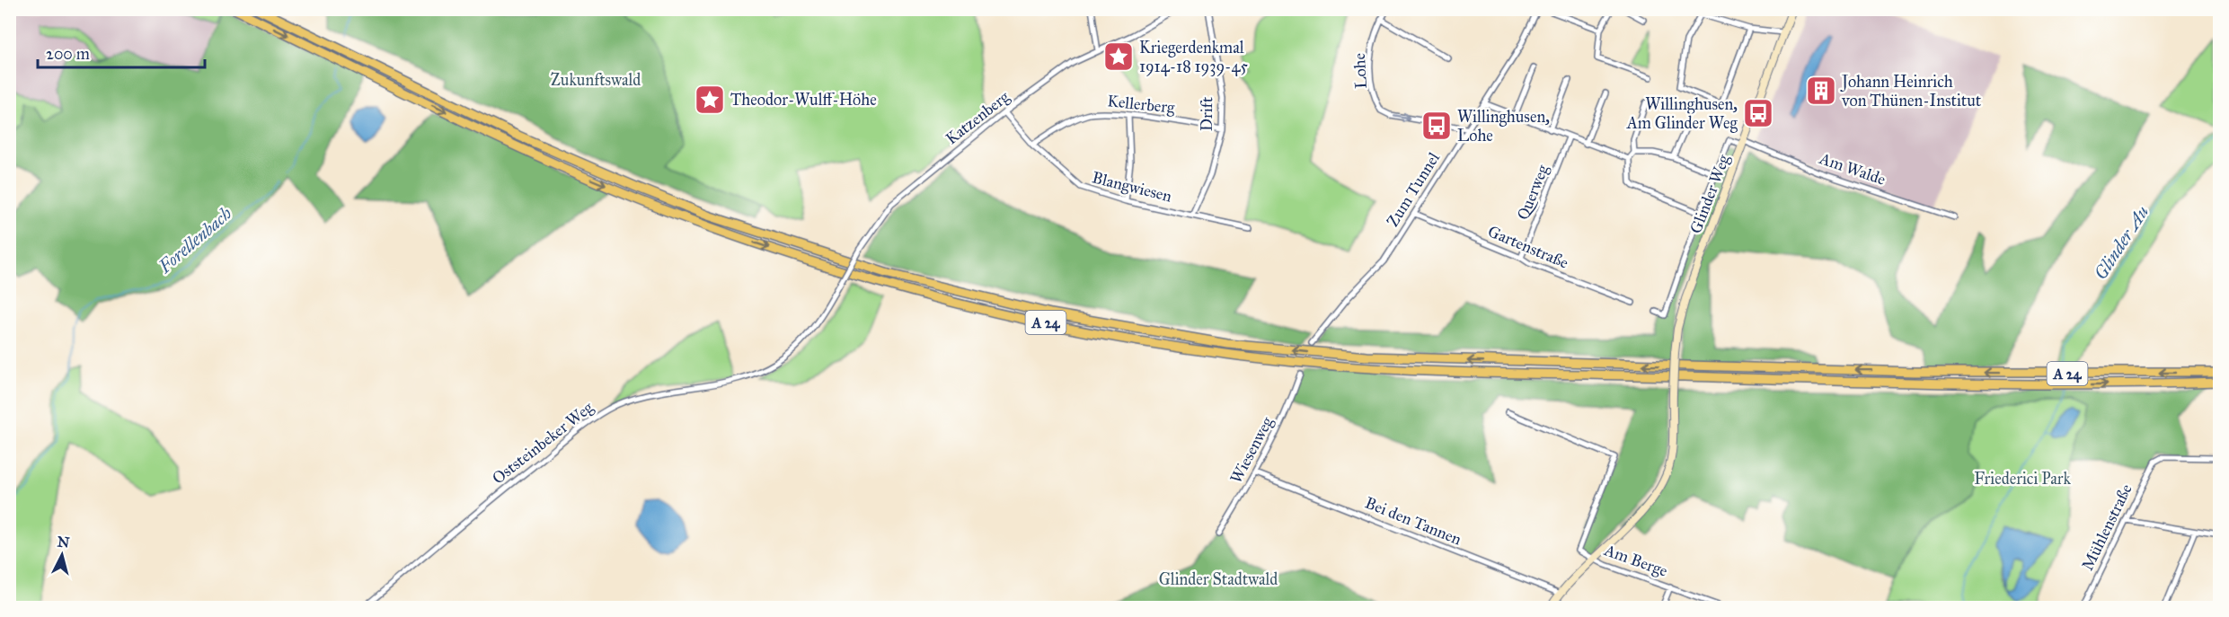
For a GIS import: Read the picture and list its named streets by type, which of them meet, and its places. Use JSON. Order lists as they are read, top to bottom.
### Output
{
  "streets": {
    "highway": ["A 24"],
    "street": [
      "Lohe",
      "Kellerberg",
      "Drift",
      "Katzenberg",
      "Am Walde",
      "Blangwiesen",
      "Zum Tunnel",
      "Querweg",
      "Glinder Weg",
      "Gartenstraße",
      "Oststeinbeker Weg",
      "Wiesenweg",
      "Bei den Tannen",
      "Mühlenstraße",
      "Am Berge"
    ]
  },
  "crossings": [
    ["Lohe", "Zum Tunnel"],
    ["Kellerberg", "Drift"],
    ["Kellerberg", "Blangwiesen"],
    ["Drift", "Blangwiesen"],
    ["Katzenberg", "Blangwiesen"],
    ["Katzenberg", "Oststeinbeker Weg"],
    ["Am Walde", "Glinder Weg"],
    ["Zum Tunnel", "Gartenstraße"],
    ["Querweg", "Gartenstraße"],
    ["Glinder Weg", "Bei den Tannen"],
    ["Glinder Weg", "Am Berge"],
    ["Wiesenweg", "Bei den Tannen"]
  ],
  "water": ["Forellenbach", "Glinder Au"],
  "parks": ["Zukunftswald", "Friederici Park", "Glinder Stadtwald"],
  "places": {
    "place": ["Kriegerdenkmal 1914-18 1939-45", "Theodor-Wulff-Höhe"],
    "building": ["Johann Heinrich von Thünen-Institut"],
    "bus stop": ["Willinghusen, Am Glinder Weg", "Willinghusen, Lohe"]
  },
  "scale_bar": "200 m",
  "north": "top"
}
